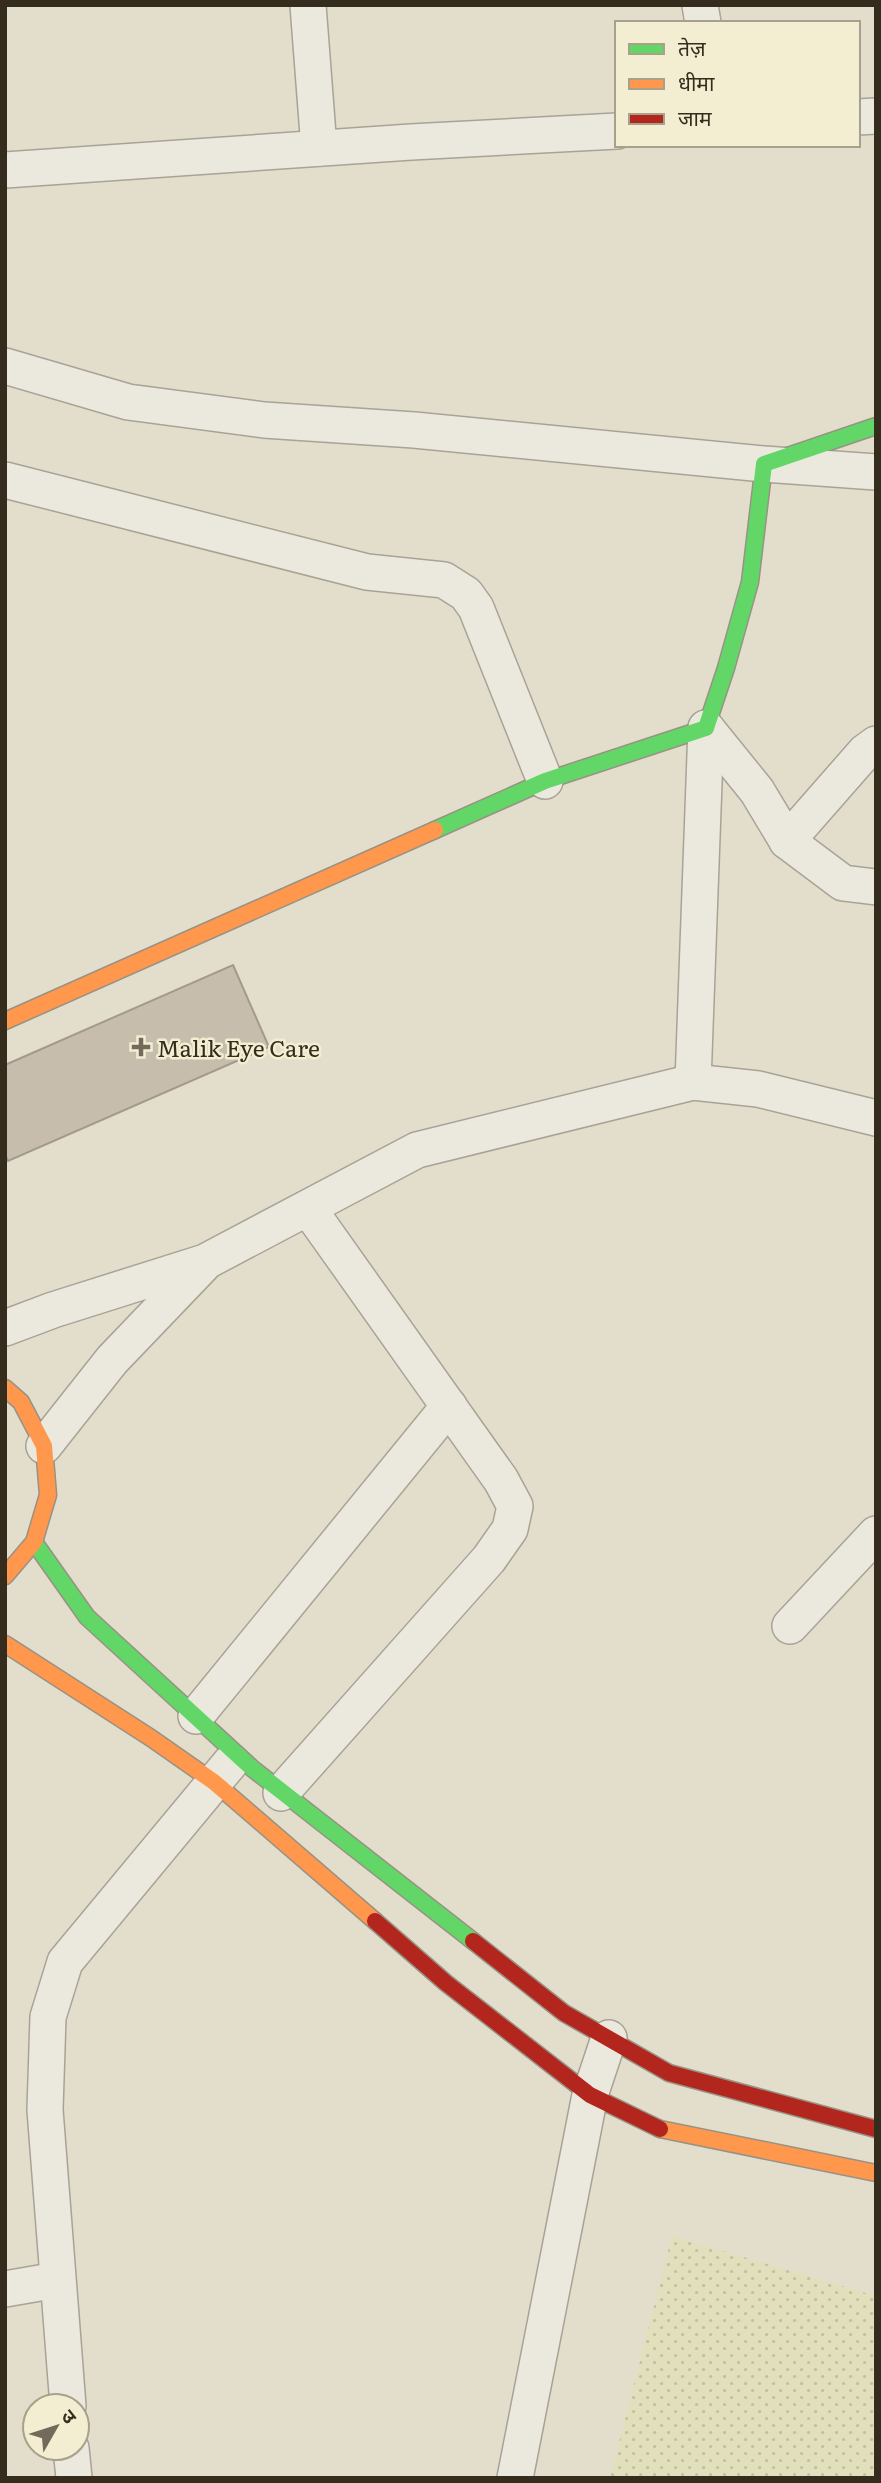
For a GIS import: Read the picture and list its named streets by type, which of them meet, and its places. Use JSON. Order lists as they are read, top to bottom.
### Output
{
  "places": {
    "health": ["Malik Eye Care"]
  },
  "legend": ["तेज़", "धीमा", "जाम"],
  "north": "top right"
}
